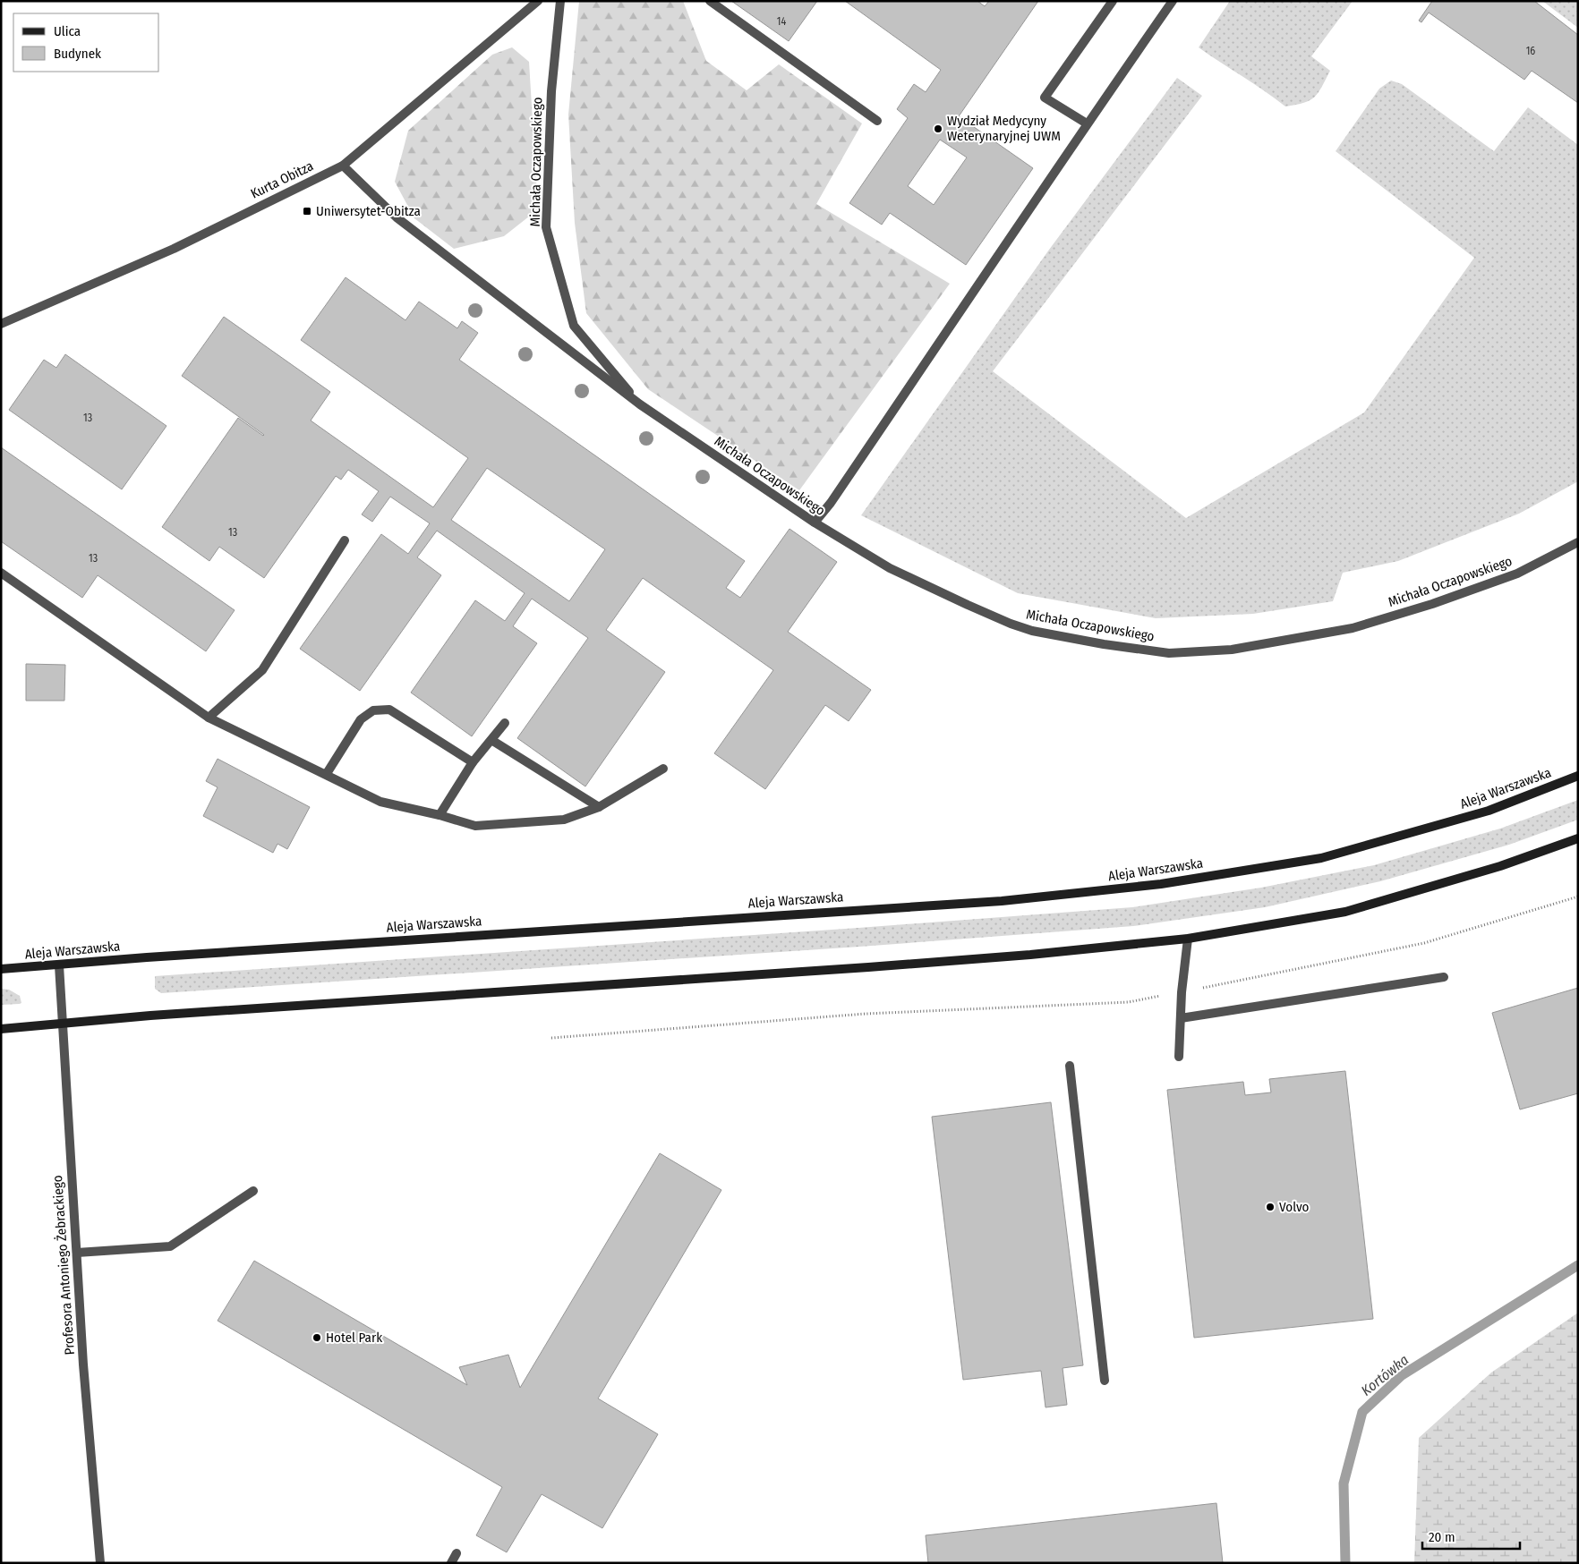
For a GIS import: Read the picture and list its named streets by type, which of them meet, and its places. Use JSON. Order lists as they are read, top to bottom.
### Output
{
  "streets": {
    "main road": ["Aleja Warszawska"],
    "street": ["Michała Oczapowskiego", "Kurta Obitza", "Profesora Antoniego Żebrackiego"]
  },
  "crossings": [
    ["Michała Oczapowskiego", "Kurta Obitza"],
    ["Aleja Warszawska", "Profesora Antoniego Żebrackiego"]
  ],
  "water": ["Kortówka"],
  "places": {
    "other": ["Wydział Medycyny Weterynaryjnej UWM", "Volvo", "Hotel Park"],
    "transit": ["Uniwersytet-Obitza"]
  },
  "house_numbers": [
    "14",
    "16",
    "13",
    "13",
    "13"
  ],
  "legend": ["Ulica", "Budynek"],
  "scale_bar": "20 m"
}
